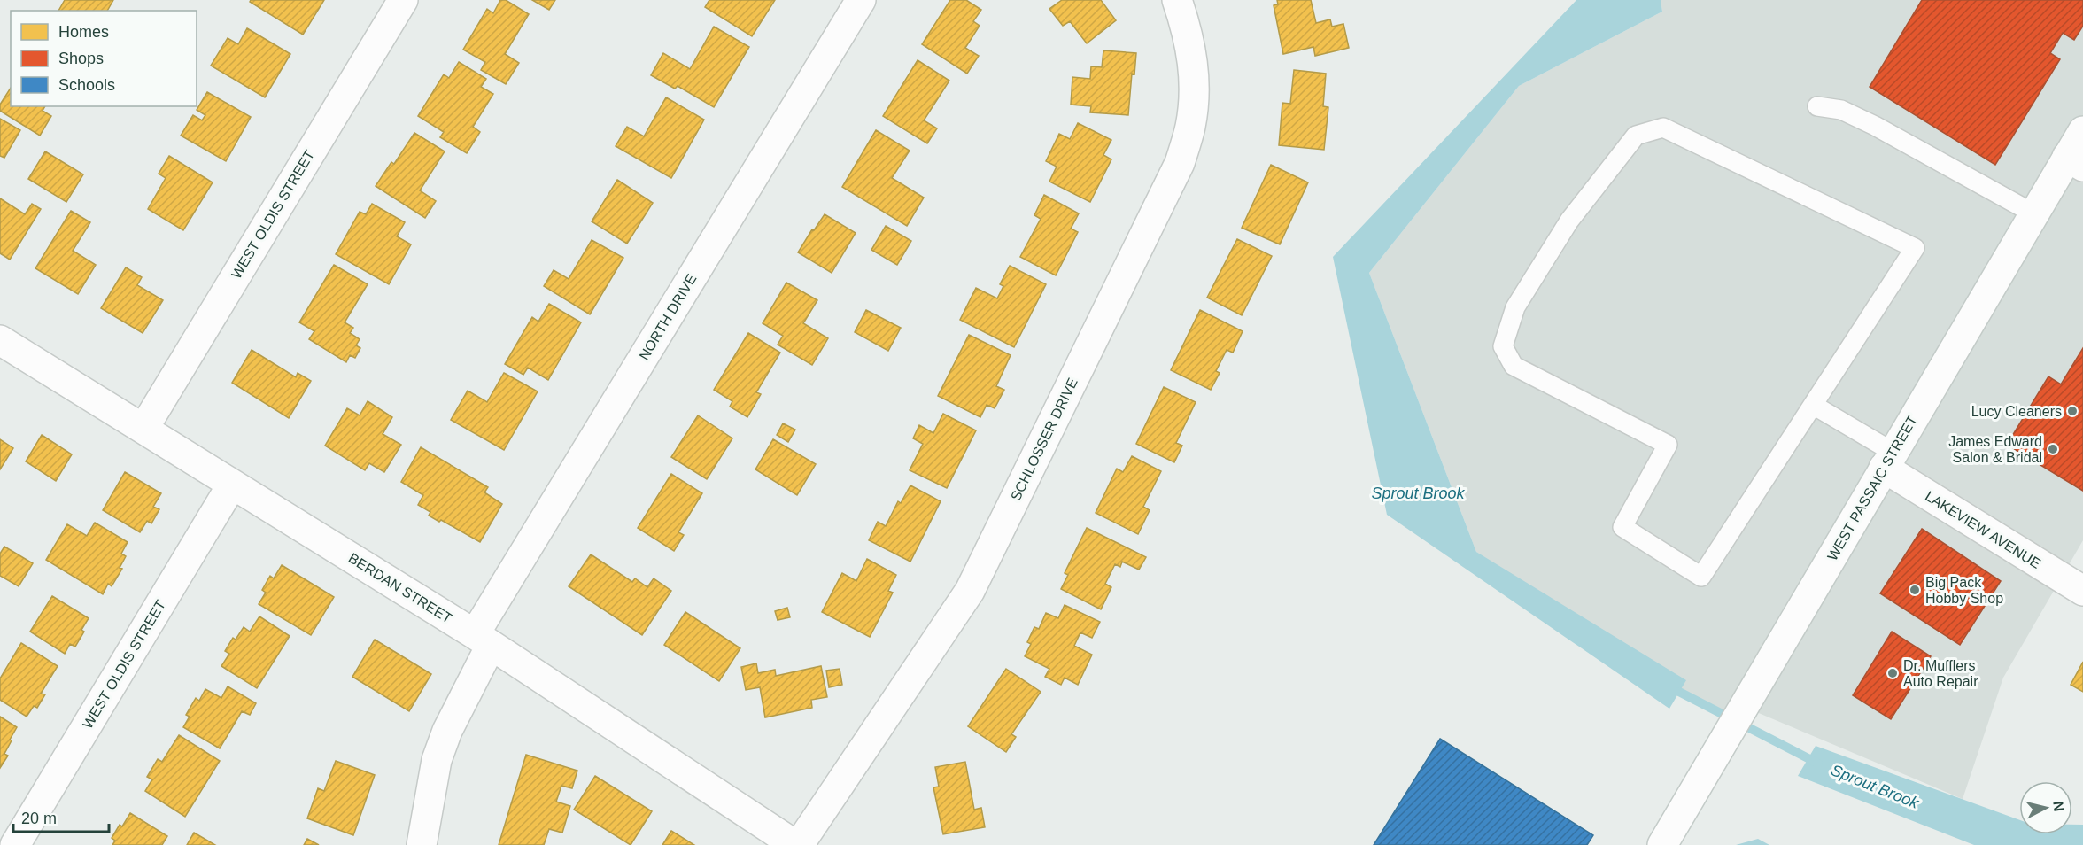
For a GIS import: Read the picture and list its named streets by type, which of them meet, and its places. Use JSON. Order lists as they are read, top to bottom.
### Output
{
  "streets": {
    "street": [
      "WEST OLDIS STREET",
      "NORTH DRIVE",
      "SCHLOSSER DRIVE",
      "WEST PASSAIC STREET",
      "LAKEVIEW AVENUE",
      "BERDAN STREET"
    ]
  },
  "crossings": [
    ["WEST OLDIS STREET", "BERDAN STREET"],
    ["NORTH DRIVE", "BERDAN STREET"],
    ["WEST PASSAIC STREET", "LAKEVIEW AVENUE"]
  ],
  "water": ["Sprout Brook"],
  "places": [
    "Lucy Cleaners",
    "James Edward Salon & Bridal",
    "Big Pack Hobby Shop",
    "Dr. Mufflers Auto Repair"
  ],
  "legend": ["Homes", "Shops", "Schools"],
  "scale_bar": "20 m",
  "north": "right"
}
